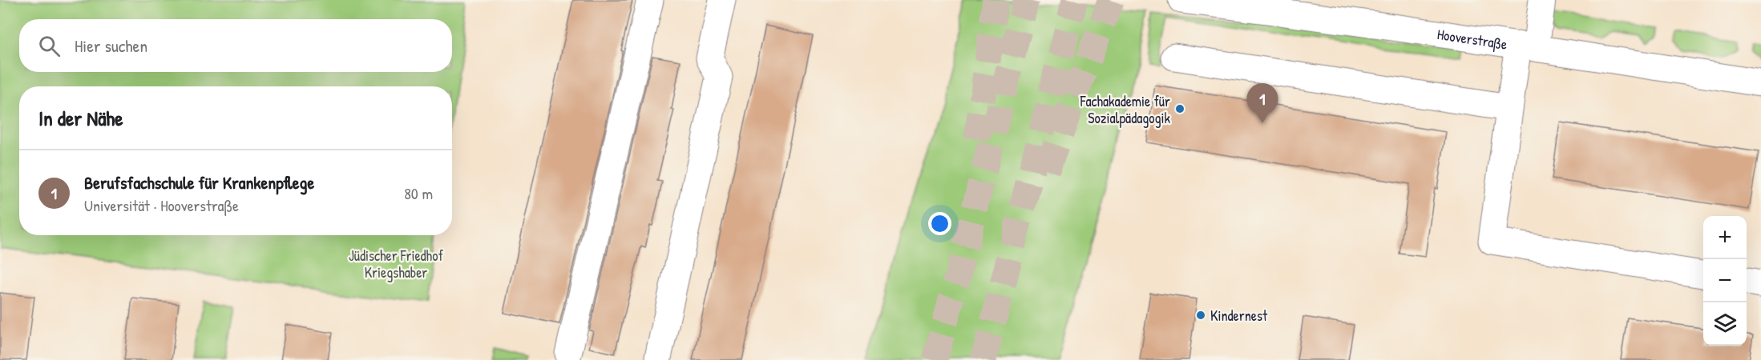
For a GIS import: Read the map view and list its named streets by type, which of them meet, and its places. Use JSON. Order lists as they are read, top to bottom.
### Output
{
  "streets": {
    "street": ["Hooverstraße"]
  },
  "parks": ["Jüdischer Friedhof Kriegshaber"],
  "places": ["Fachakademie für Sozialpädagogik", "Kindernest"],
  "page": {
    "search": "Hier suchen",
    "pins": "1",
    "heading": "In der Nähe",
    "list": [
      {
        "mark": "1",
        "name": "Berufsfachschule für Krankenpflege",
        "note": "Universität · Hooverstraße",
        "value": "80 m"
      }
    ],
    "map_buttons": ["+", "−"]
  }
}
